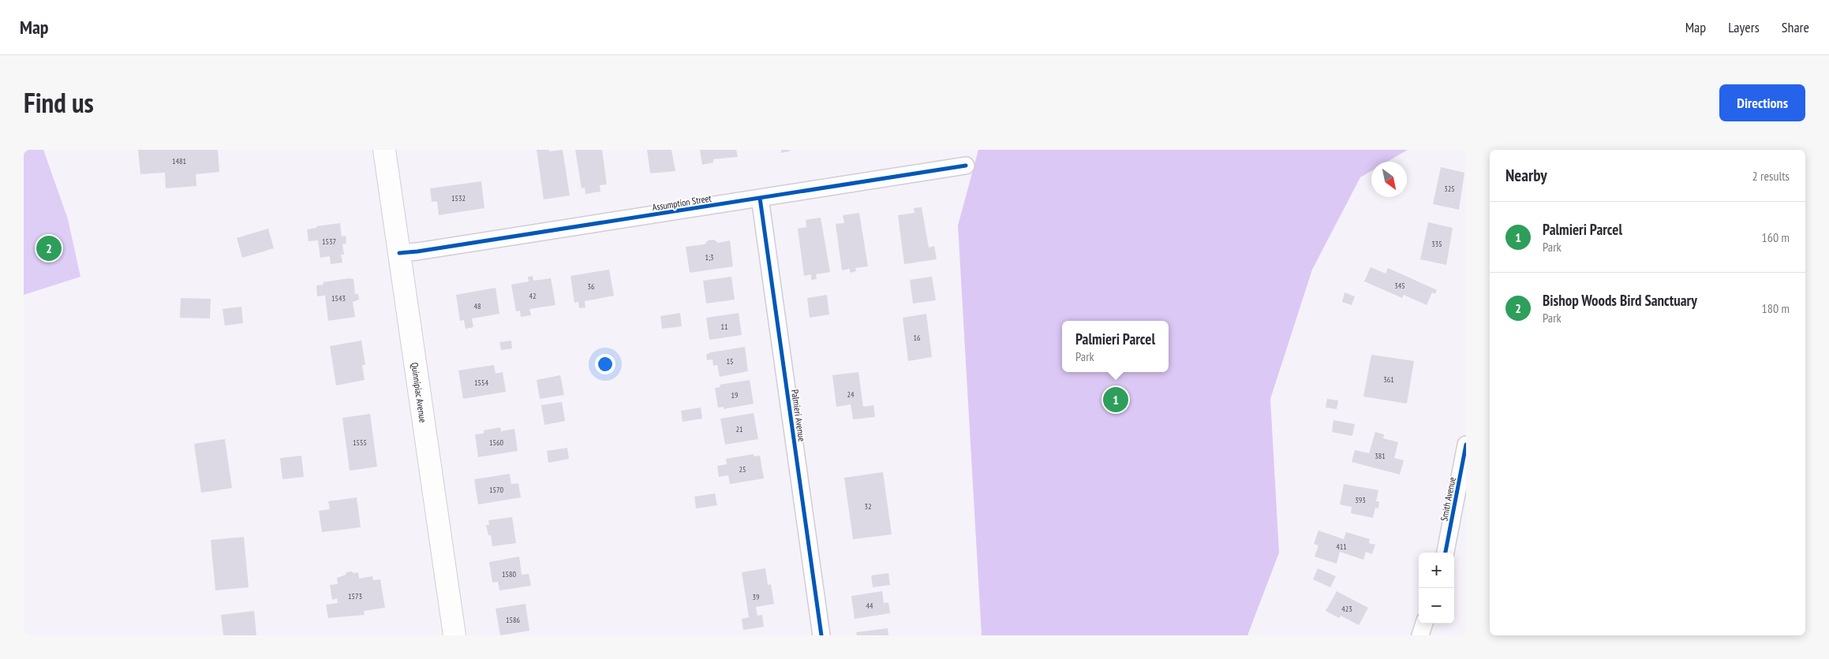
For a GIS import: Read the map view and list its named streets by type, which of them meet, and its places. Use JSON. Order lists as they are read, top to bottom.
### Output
{
  "streets": {
    "main road": ["Quinnipiac Avenue"],
    "street": ["Assumption Street", "Palmieri Avenue", "Smith Avenue"]
  },
  "crossings": [
    ["Assumption Street", "Quinnipiac Avenue"],
    ["Assumption Street", "Palmieri Avenue"]
  ],
  "house_numbers": [
    "1481",
    "325",
    "1532",
    "1537",
    "335",
    "1;3",
    "345",
    "36",
    "42",
    "1543",
    "48",
    "11",
    "16",
    "15",
    "361",
    "1554",
    "24",
    "19",
    "21",
    "1555",
    "1560",
    "381",
    "25",
    "1570",
    "393",
    "32",
    "411",
    "1580",
    "1573",
    "39",
    "44",
    "423",
    "1586"
  ],
  "north": "bottom right",
  "page": {
    "header": "Map",
    "nav": ["Map", "Layers", "Share"],
    "title": "Find us",
    "buttons": "Directions",
    "heading": ["Nearby", "2 results"],
    "list": [
      {
        "mark": "1",
        "name": "Palmieri Parcel",
        "note": "Park",
        "value": "160 m"
      },
      {
        "mark": "2",
        "name": "Bishop Woods Bird Sanctuary",
        "note": "Park",
        "value": "180 m"
      }
    ],
    "pins": ["2", "1"],
    "popup": ["Palmieri Parcel", "Park"],
    "map_buttons": ["+", "−"]
  }
}
